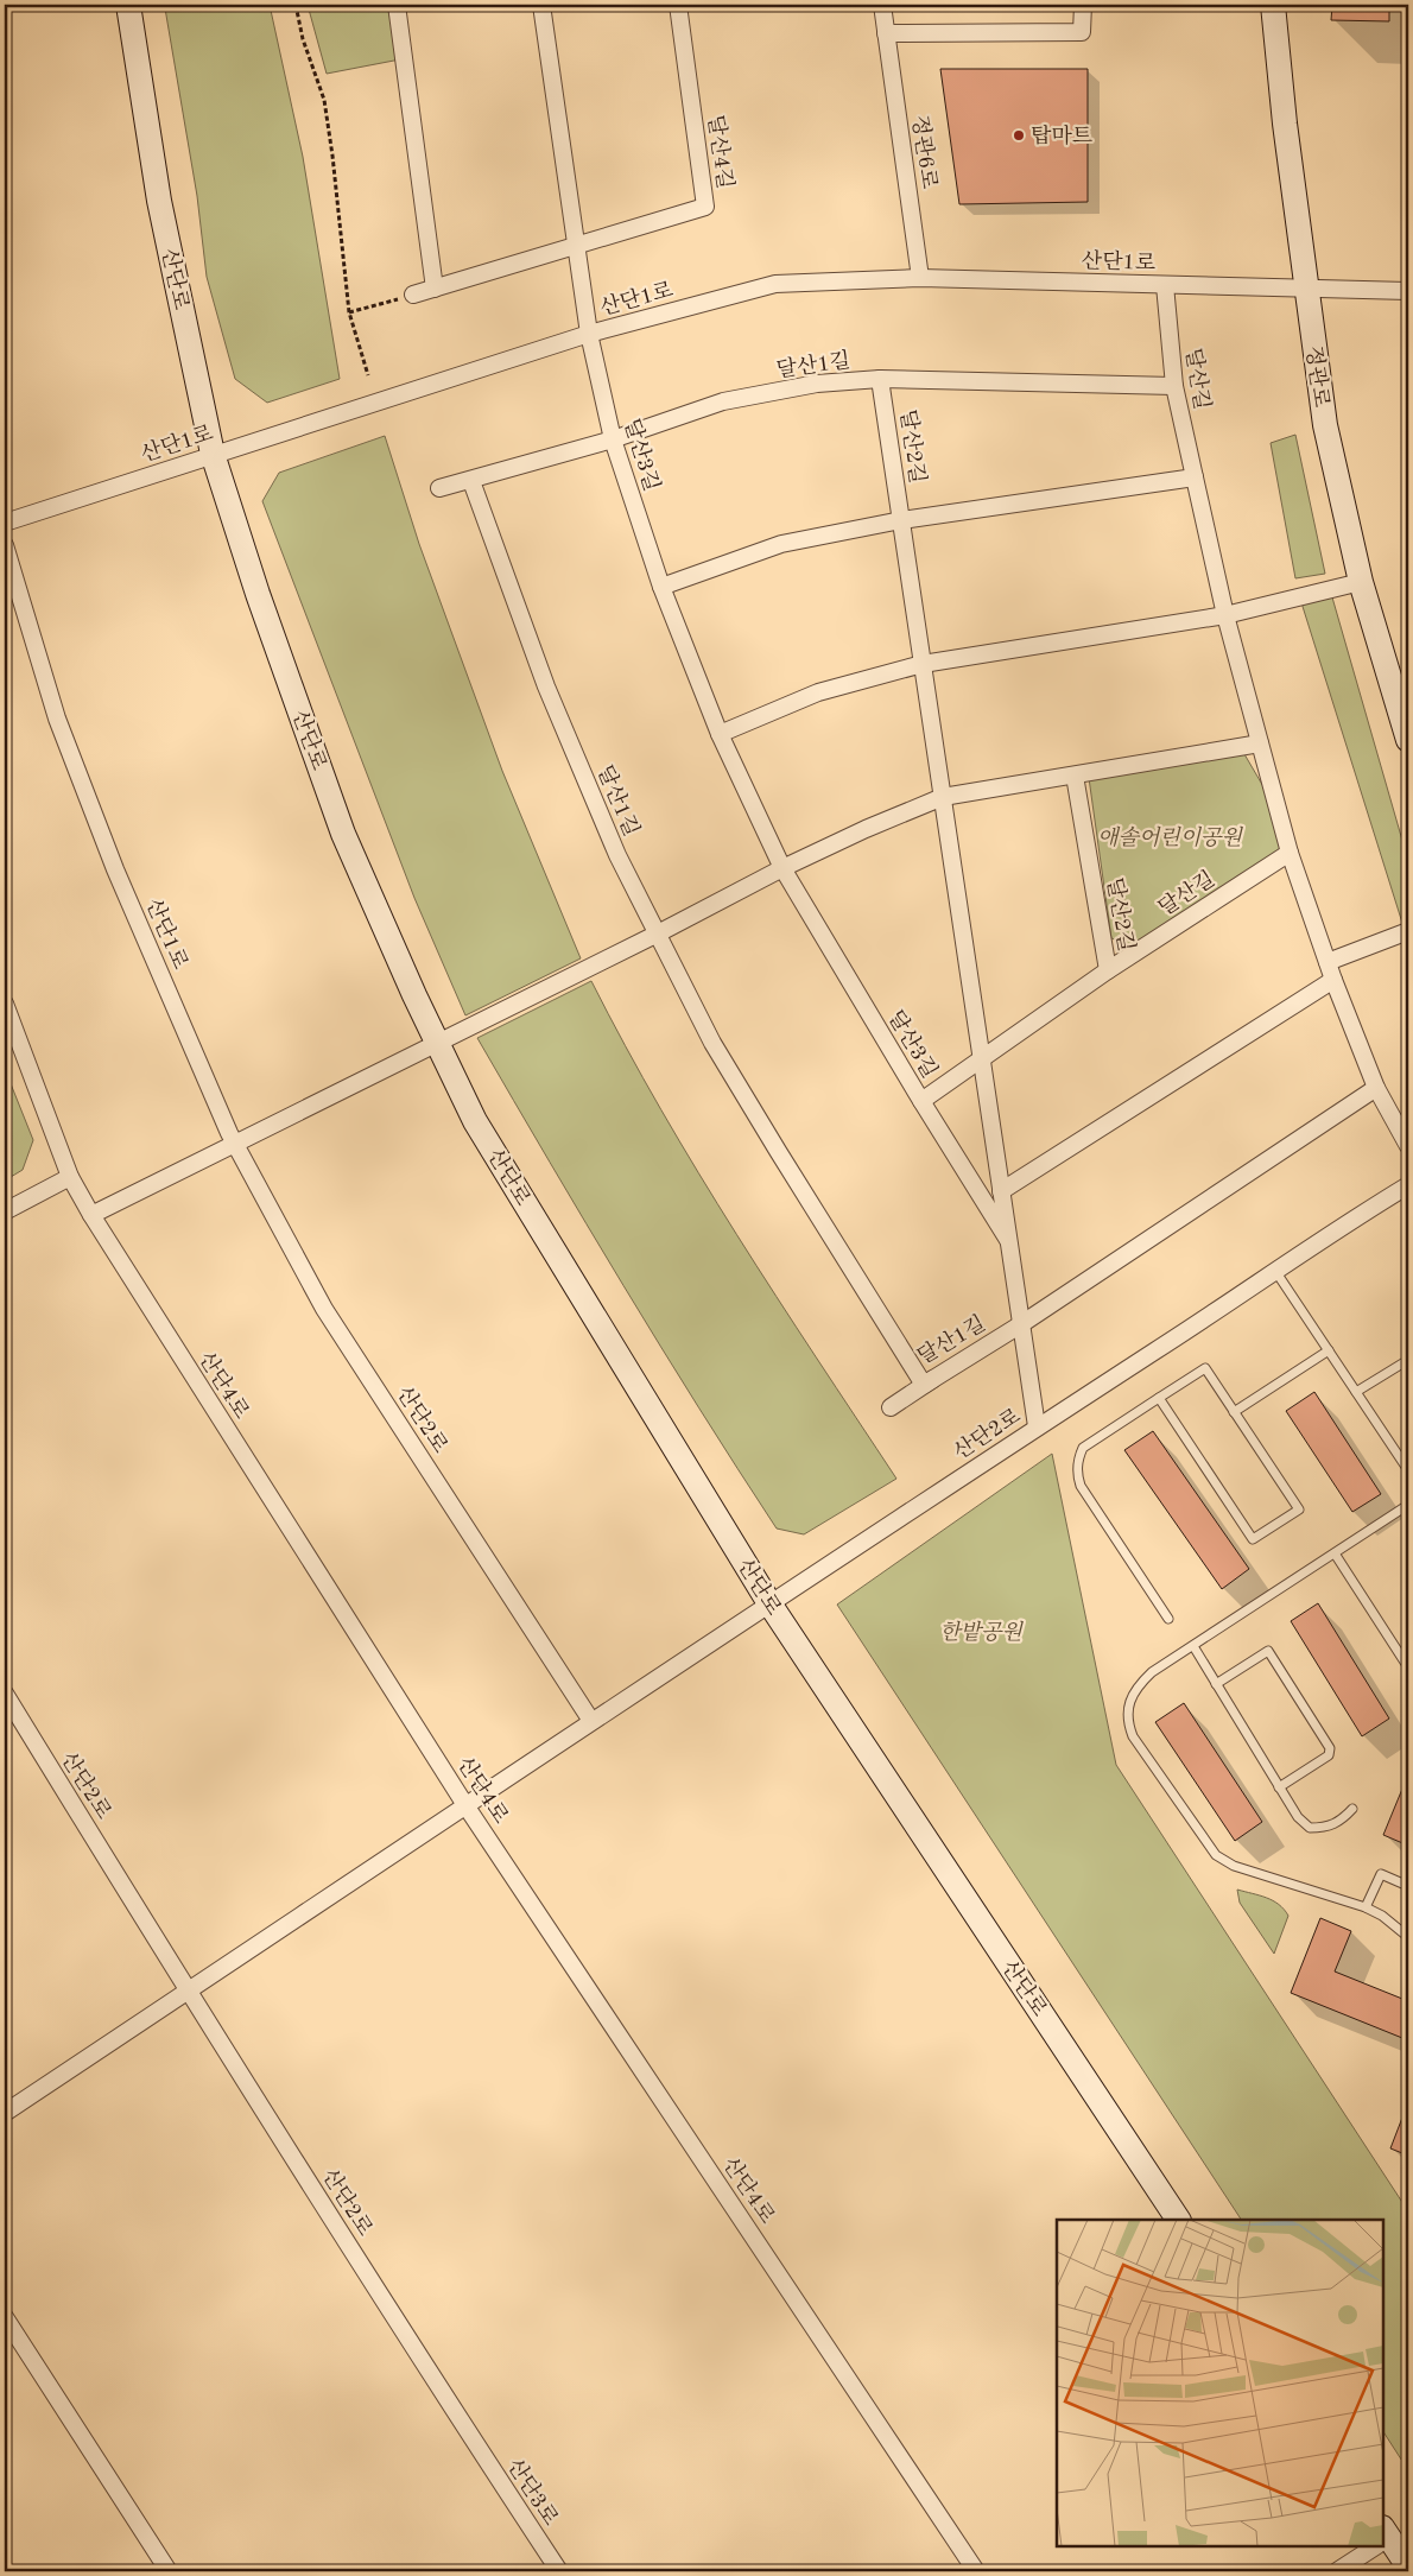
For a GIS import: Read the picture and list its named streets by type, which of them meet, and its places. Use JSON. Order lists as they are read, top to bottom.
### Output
{
  "streets": {
    "street": [
      "달산4길",
      "정관6로",
      "산단1로",
      "산단로",
      "달산1길",
      "정관로",
      "달산길",
      "달산2길",
      "달산3길",
      "산단4로",
      "산단2로",
      "산단3로"
    ]
  },
  "crossings": [
    ["달산4길", "달산3길"],
    ["정관6로", "산단1로"],
    ["산단1로", "산단로"],
    ["산단1로", "정관로"],
    ["산단1로", "달산길"],
    ["산단1로", "달산3길"],
    ["산단1로", "산단2로"],
    ["산단로", "산단2로"],
    ["달산1길", "달산길"],
    ["달산1길", "달산2길"],
    ["달산1길", "달산3길"],
    ["달산길", "달산2길"],
    ["달산2길", "달산3길"],
    ["달산2길", "산단2로"],
    ["산단4로", "산단2로"],
    ["산단2로", "산단3로"]
  ],
  "parks": ["애솔어린이공원", "한밭공원"],
  "places": ["탑마트"]
}
